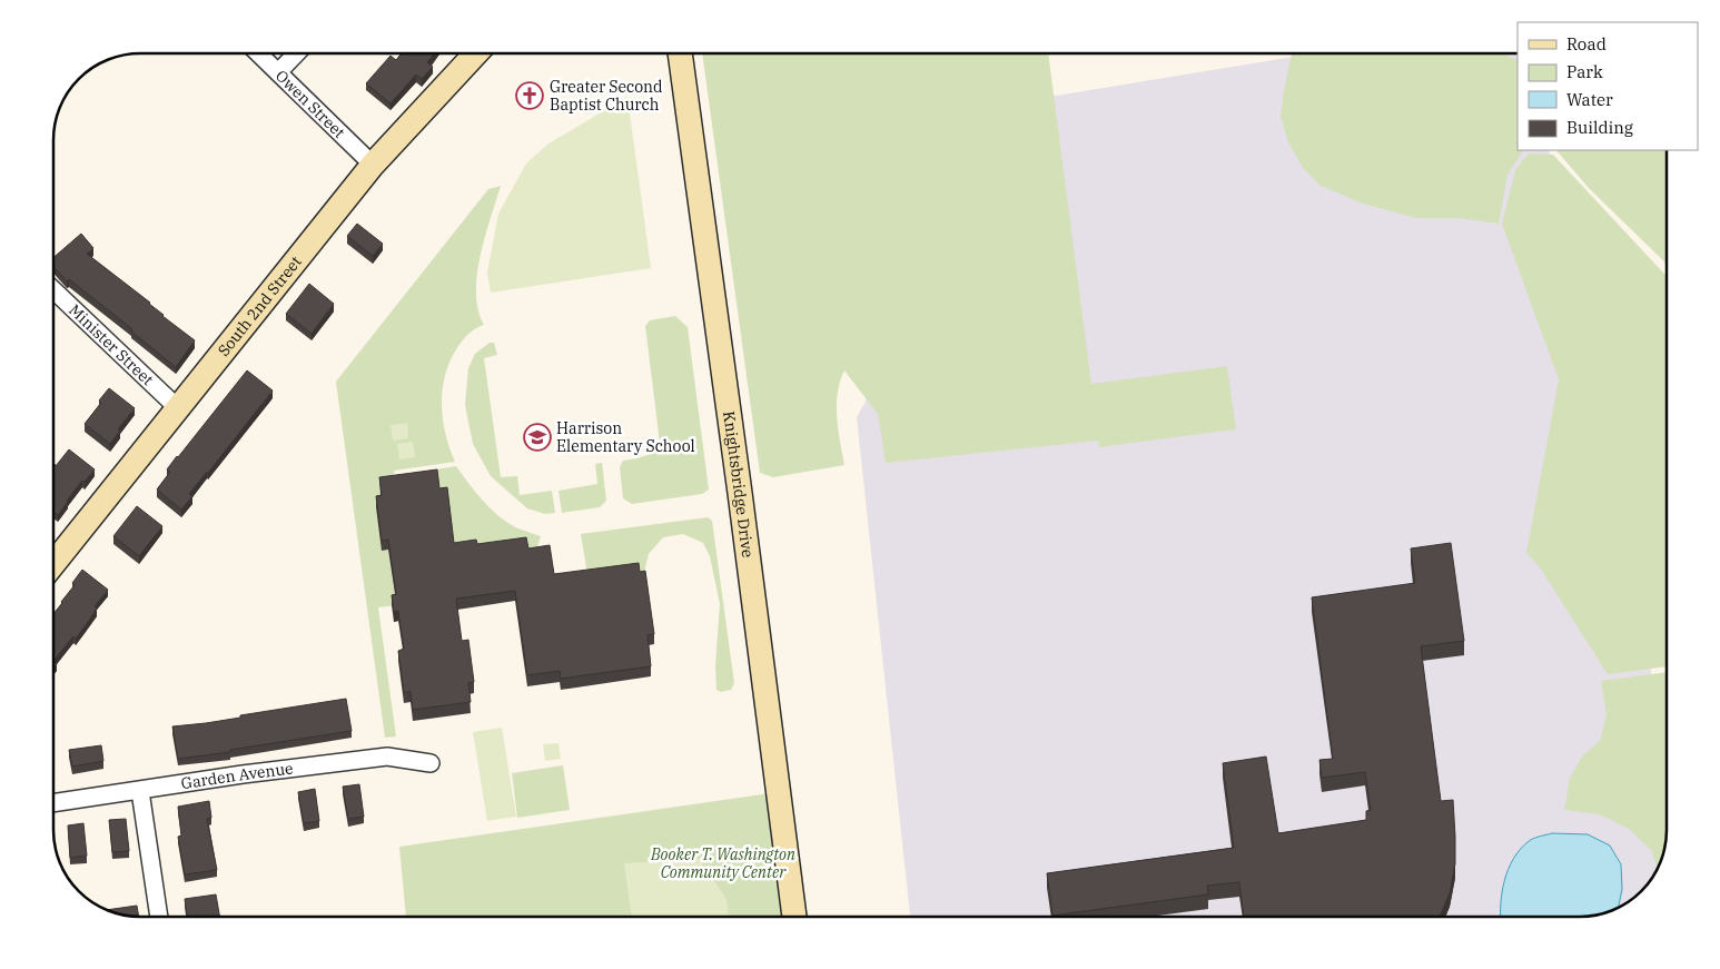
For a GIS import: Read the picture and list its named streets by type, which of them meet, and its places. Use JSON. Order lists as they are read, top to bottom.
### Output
{
  "streets": {
    "street": [
      "Owen Street",
      "South 2nd Street",
      "Minister Street",
      "Knightsbridge Drive",
      "Garden Avenue"
    ]
  },
  "crossings": [
    ["Owen Street", "South 2nd Street"],
    ["South 2nd Street", "Minister Street"]
  ],
  "parks": ["Booker T. Washington Community Center"],
  "places": {
    "church": ["Greater Second Baptist Church"],
    "school or university": ["Harrison Elementary School"]
  },
  "legend": [
    "Road",
    "Park",
    "Water",
    "Building"
  ]
}
